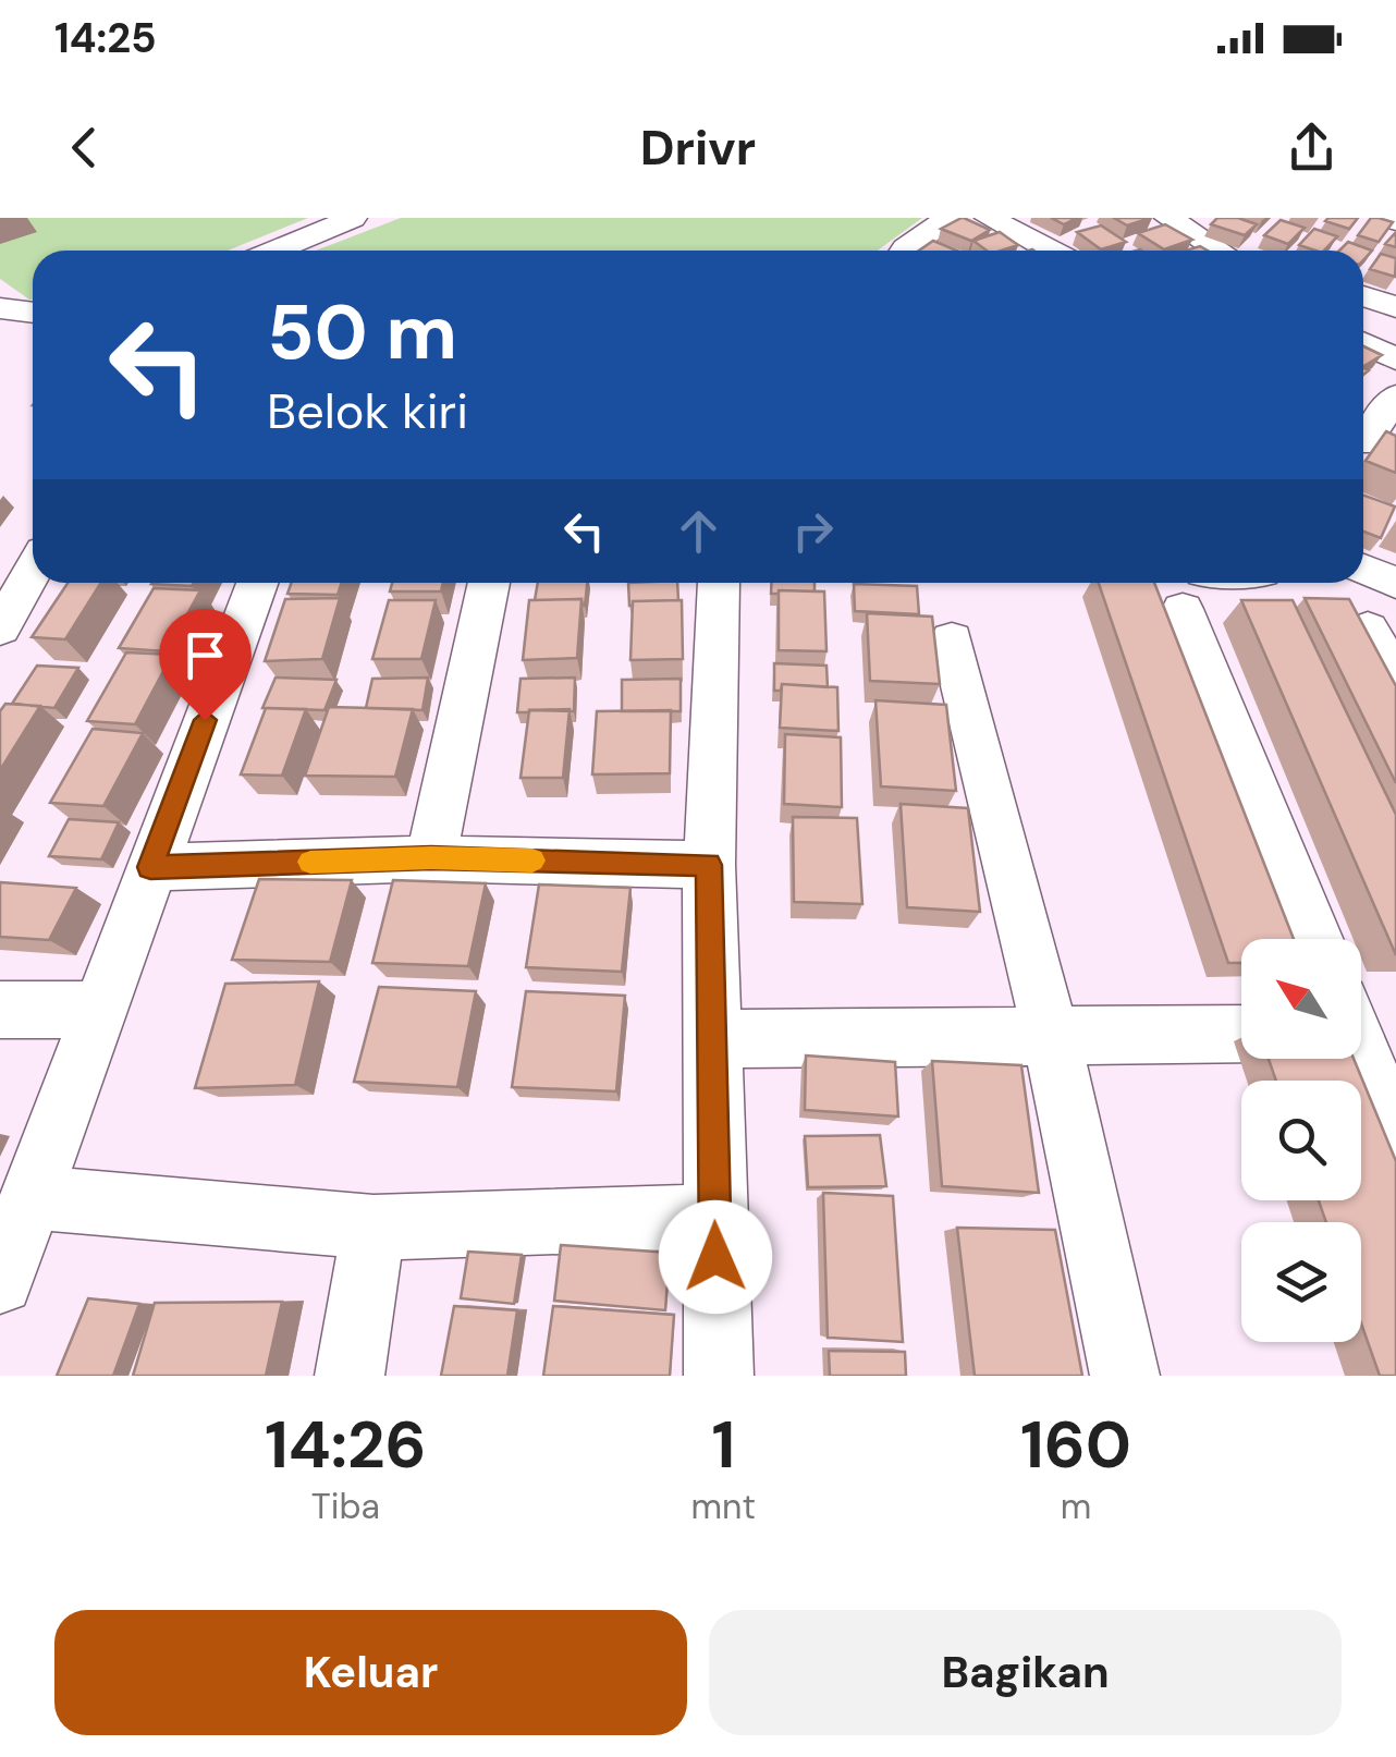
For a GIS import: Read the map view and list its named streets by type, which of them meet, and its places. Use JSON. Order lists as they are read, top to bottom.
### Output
{
  "north": "top left",
  "page": {
    "status": "14:25",
    "header": "Drivr",
    "turn": ["50 m", "Belok kiri"],
    "eta": [
      "14:26",
      "Tiba",
      "1",
      "mnt",
      "160",
      "m"
    ],
    "buttons": ["Keluar", "Bagikan"]
  }
}
